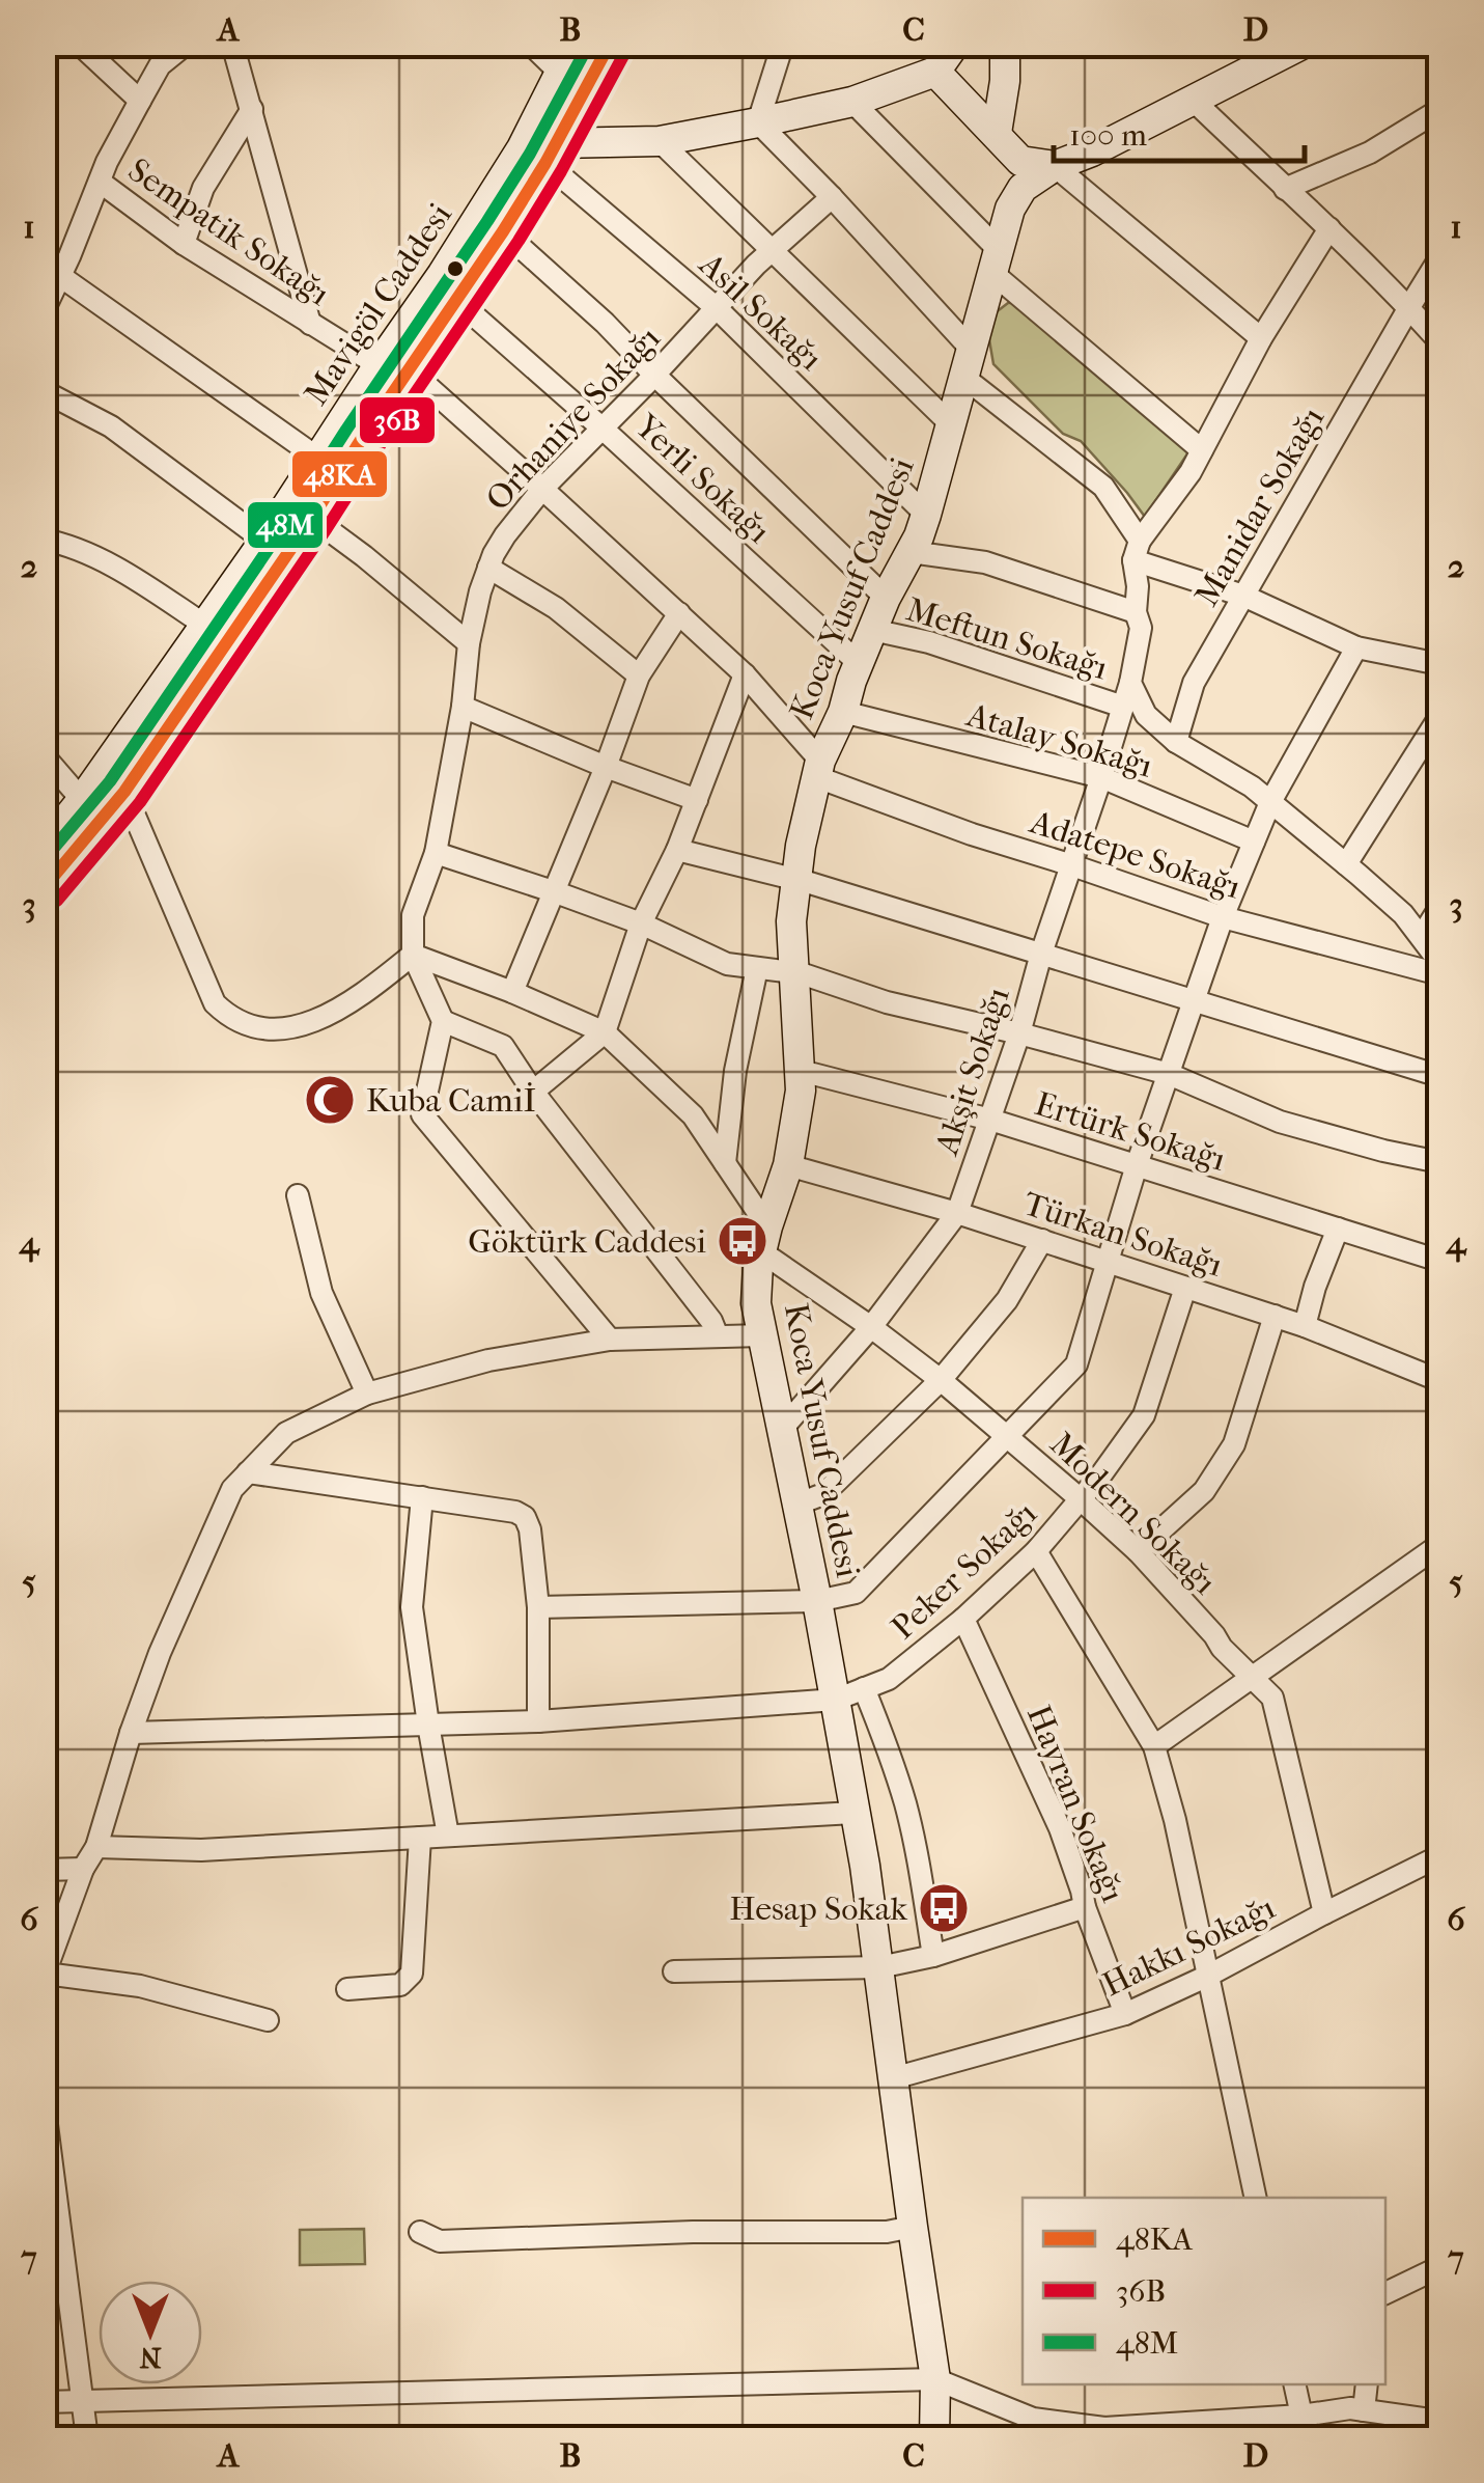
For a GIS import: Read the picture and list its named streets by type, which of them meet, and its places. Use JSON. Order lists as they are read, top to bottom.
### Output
{
  "streets": {
    "street": [
      "Sempatik Sokağı",
      "Mavigöl Caddesi",
      "Asil Sokağı",
      "Orhaniye Sokağı",
      "Yerli Sokağı",
      "Manidar Sokağı",
      "Koca Yusuf Caddesi",
      "Meftun Sokağı",
      "Atalay Sokağı",
      "Adatepe Sokağı",
      "Akşit Sokağı",
      "Ertürk Sokağı",
      "Türkan Sokağı",
      "Modern Sokağı",
      "Peker Sokağı",
      "Hayran Sokağı",
      "Hakkı Sokağı"
    ]
  },
  "crossings": [
    ["Sempatik Sokağı", "Mavigöl Caddesi"],
    ["Mavigöl Caddesi", "Asil Sokağı"],
    ["Mavigöl Caddesi", "Yerli Sokağı"],
    ["Asil Sokağı", "Orhaniye Sokağı"],
    ["Asil Sokağı", "Koca Yusuf Caddesi"],
    ["Orhaniye Sokağı", "Yerli Sokağı"],
    ["Yerli Sokağı", "Koca Yusuf Caddesi"],
    ["Koca Yusuf Caddesi", "Meftun Sokağı"],
    ["Koca Yusuf Caddesi", "Atalay Sokağı"],
    ["Koca Yusuf Caddesi", "Adatepe Sokağı"],
    ["Koca Yusuf Caddesi", "Akşit Sokağı"],
    ["Koca Yusuf Caddesi", "Ertürk Sokağı"],
    ["Koca Yusuf Caddesi", "Türkan Sokağı"],
    ["Koca Yusuf Caddesi", "Modern Sokağı"],
    ["Koca Yusuf Caddesi", "Peker Sokağı"],
    ["Koca Yusuf Caddesi", "Hakkı Sokağı"],
    ["Meftun Sokağı", "Akşit Sokağı"],
    ["Atalay Sokağı", "Akşit Sokağı"],
    ["Adatepe Sokağı", "Akşit Sokağı"],
    ["Akşit Sokağı", "Ertürk Sokağı"],
    ["Akşit Sokağı", "Türkan Sokağı"],
    ["Akşit Sokağı", "Modern Sokağı"],
    ["Türkan Sokağı", "Peker Sokağı"],
    ["Modern Sokağı", "Peker Sokağı"],
    ["Modern Sokağı", "Hakkı Sokağı"],
    ["Peker Sokağı", "Hayran Sokağı"],
    ["Hayran Sokağı", "Hakkı Sokağı"]
  ],
  "places": {
    "mosque": ["Kuba Camiİ"],
    "bus stop": ["Göktürk Caddesi", "Hesap Sokak"]
  },
  "lines": ["transit line 48KA", "transit line 48M", "transit line 36B"],
  "legend": ["48KA", "36B", "48M"],
  "scale_bar": "100 m",
  "north": "bottom",
  "grid": {
    "columns": [
      "A",
      "B",
      "C",
      "D"
    ],
    "rows": [
      "1",
      "2",
      "3",
      "4",
      "5",
      "6",
      "7"
    ]
  }
}
